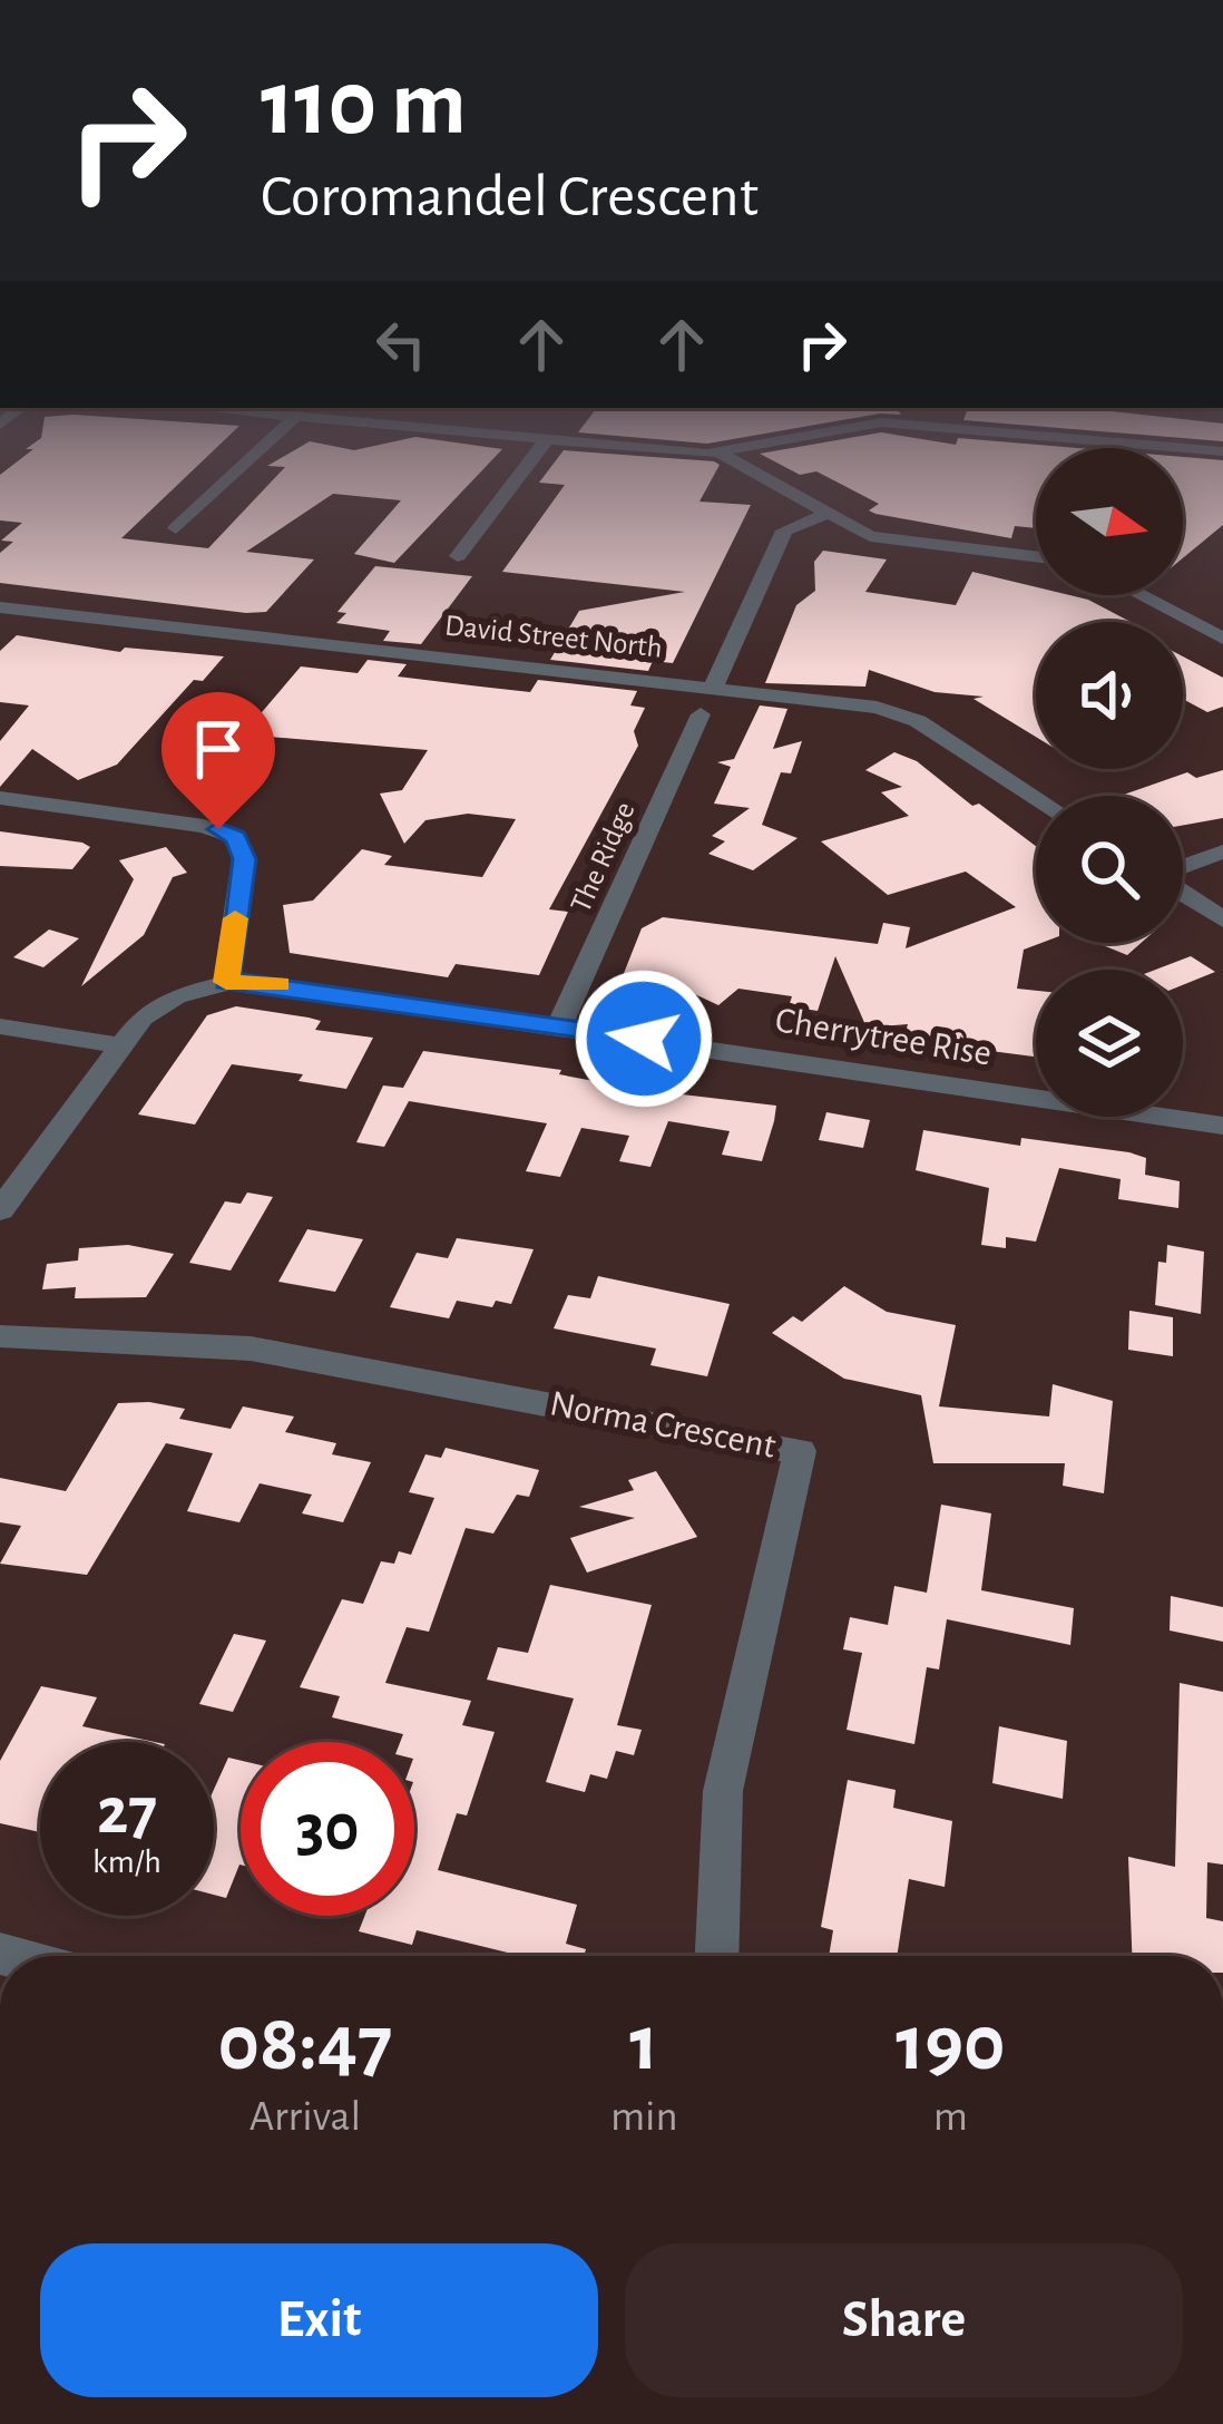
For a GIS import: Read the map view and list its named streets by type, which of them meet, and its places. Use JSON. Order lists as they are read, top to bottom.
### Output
{
  "streets": {
    "street": [
      "David Street North",
      "The Ridge",
      "Cherrytree Rise",
      "Norma Crescent"
    ]
  },
  "crossings": [
    ["The Ridge", "Cherrytree Rise"]
  ],
  "north": "right",
  "page": {
    "turn": ["110 m", "Coromandel Crescent"],
    "speed": "27 km/h",
    "limit": "30",
    "eta": [
      "08:47",
      "Arrival",
      "1",
      "min",
      "190",
      "m"
    ],
    "buttons": ["Exit", "Share"]
  }
}
